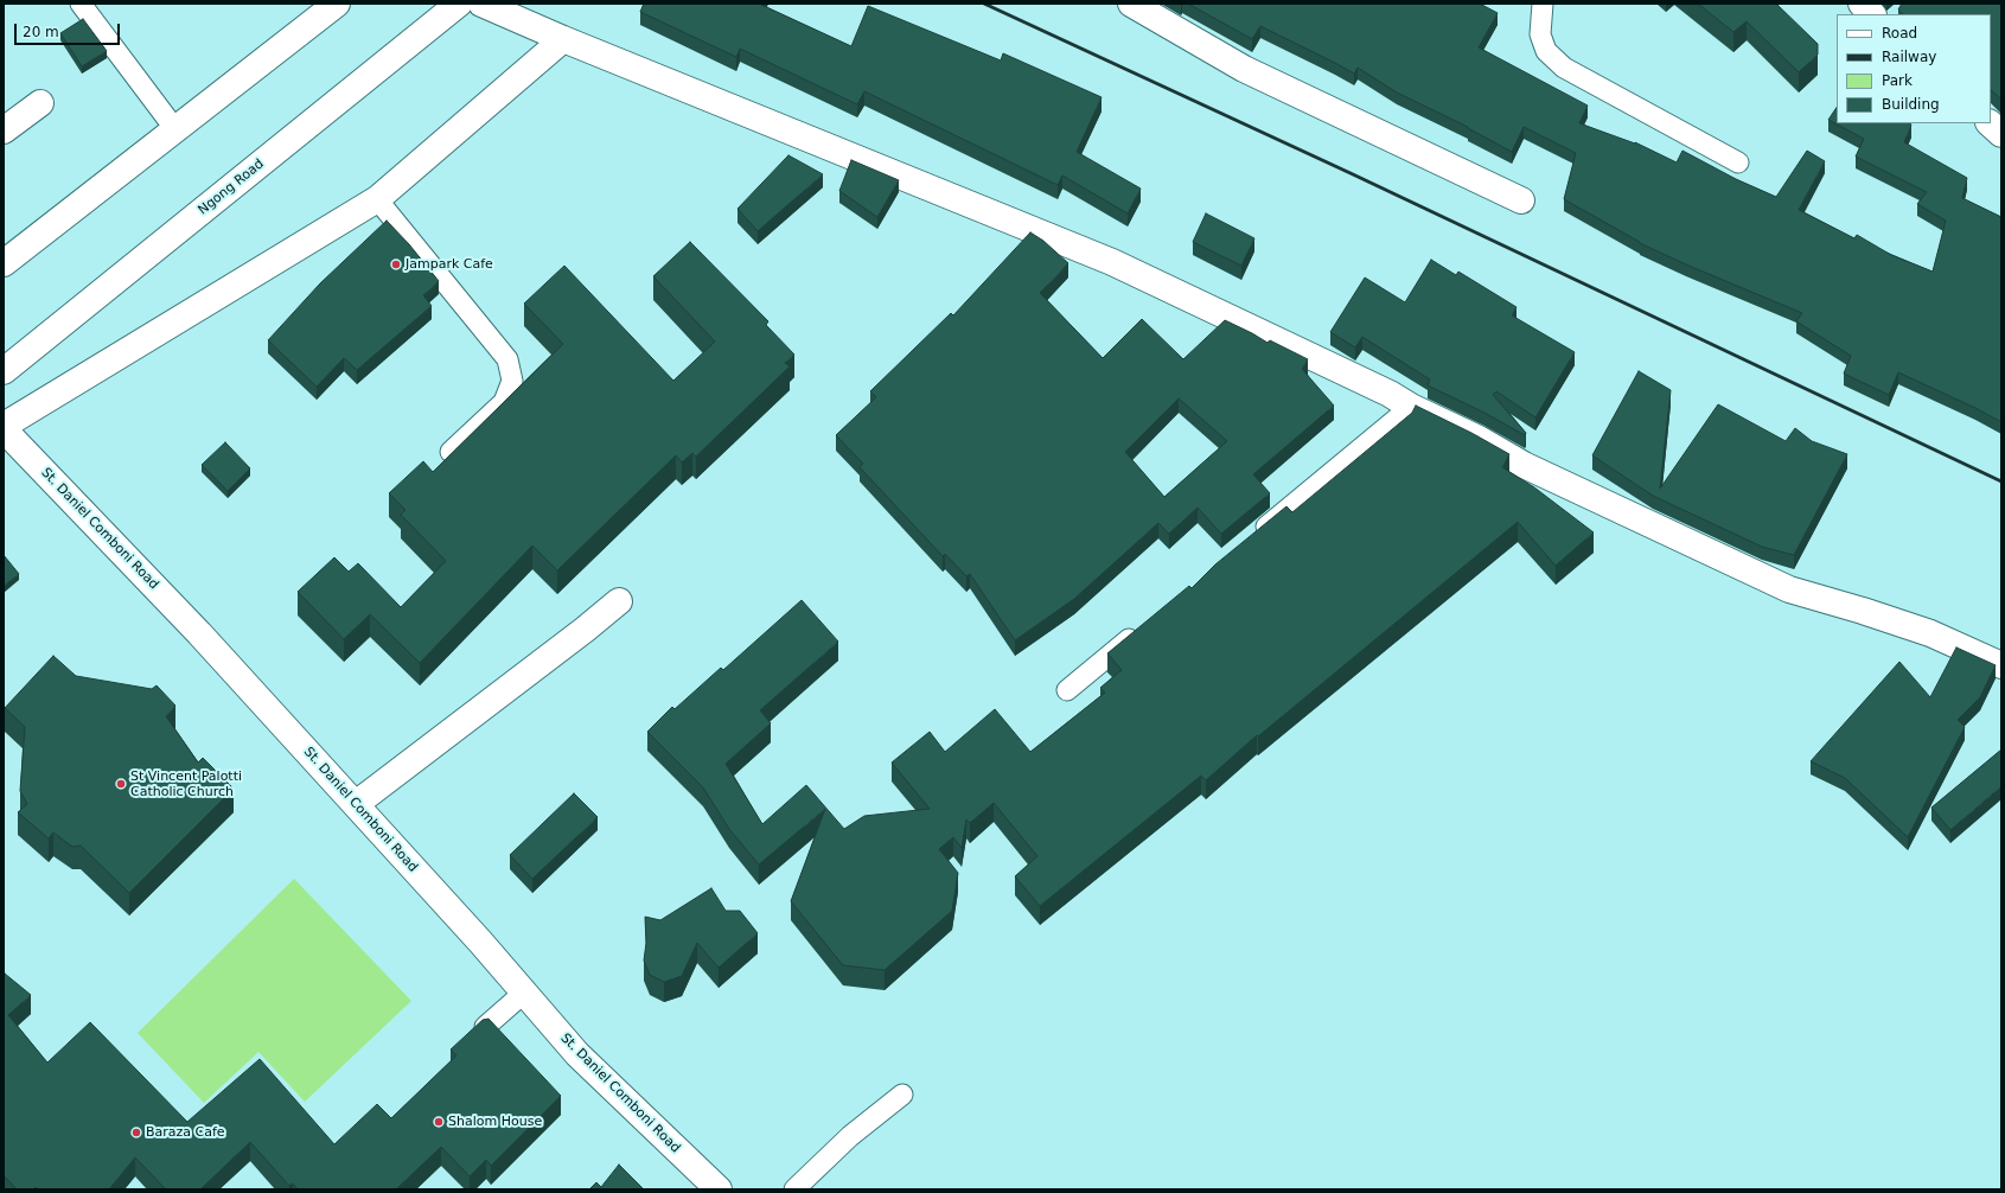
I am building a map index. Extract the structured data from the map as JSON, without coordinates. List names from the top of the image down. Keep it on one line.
{"streets":{"street":["Ngong Road","St. Daniel Comboni Road"]},"places":["Jampark Cafe","St Vincent Palotti Catholic Church","Shalom House","Baraza Cafe"],"legend":["Road","Railway","Park","Building"],"scale_bar":"20 m"}
